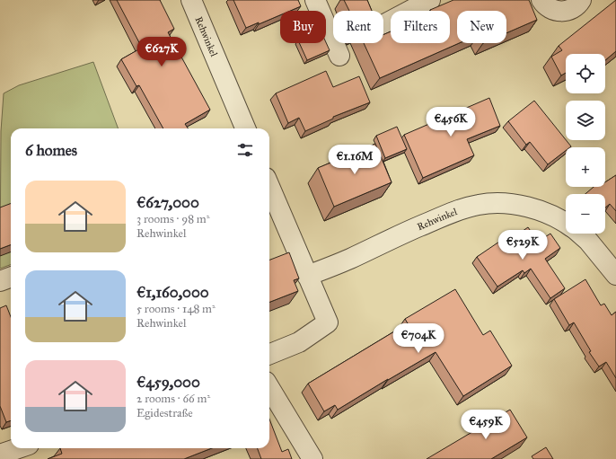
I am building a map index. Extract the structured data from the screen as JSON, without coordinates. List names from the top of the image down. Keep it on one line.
{"streets":{"street":["Rehwinkel"]},"page":{"chip":["Buy","Rent","Filters","New"],"price":["€627K","€456K","€1.16M","€529K","€704K","€459K"],"map_buttons":["+","−"],"heading":"6 homes","list":[{"name":"€627,000","note":"3 rooms · 98 m² · Rehwinkel"},{"name":"€1,160,000","note":"5 rooms · 148 m² · Rehwinkel"},{"name":"€459,000","note":"2 rooms · 66 m² · Egidestraße"}]}}
